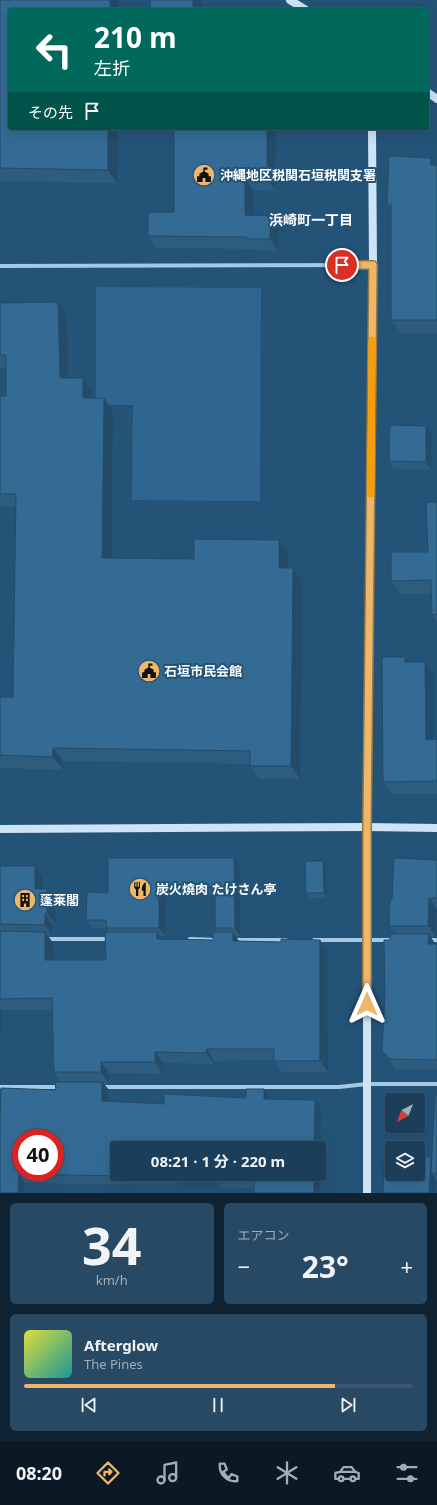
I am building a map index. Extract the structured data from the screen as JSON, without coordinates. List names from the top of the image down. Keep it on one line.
{"districts":["浜崎町一丁目"],"places":{"public building":["沖縄地区税関石垣税関支署","石垣市民会館"],"restaurant":["炭火燒肉 たけさん亭"],"building":["蓬莱閣"]},"north":"bottom left","page":{"turn":["210 m","左折"],"then":"その先","limit":"40","trip":"08:21 · 1 分 · 220 m","tile":[["34","km/h"],"エアコン"],"heat":["−","23°","+"],"song":["Afterglow","The Pines"],"tabs":"08:20"}}
